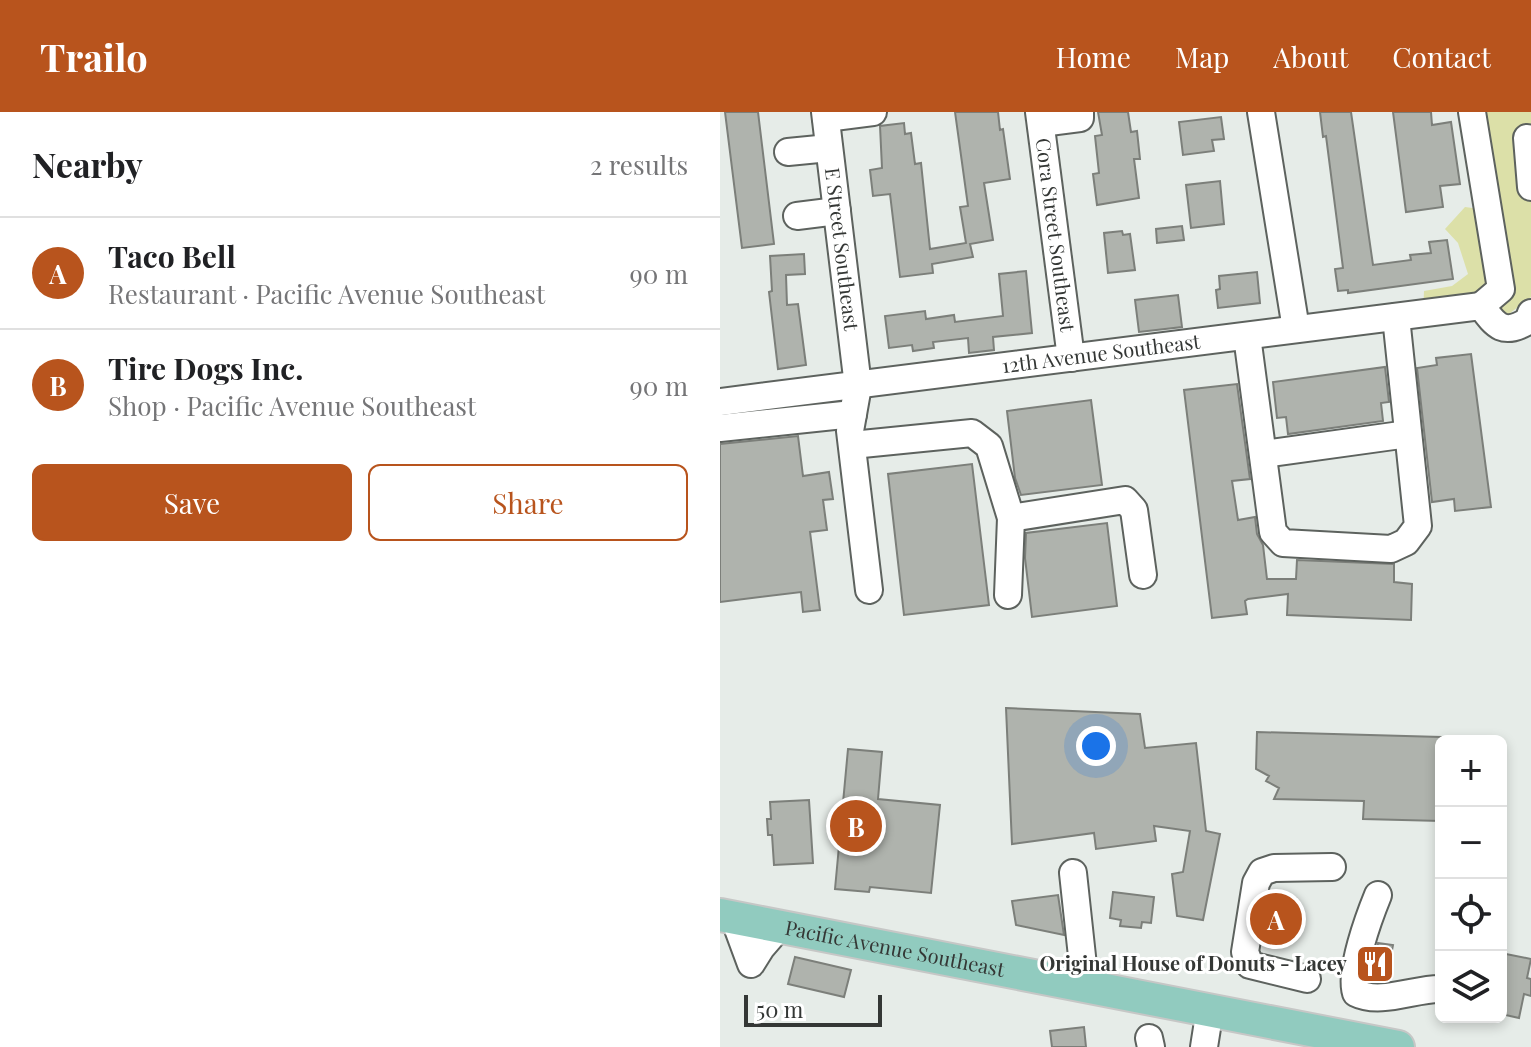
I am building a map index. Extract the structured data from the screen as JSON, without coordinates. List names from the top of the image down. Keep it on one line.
{"streets":{"main road":["Pacific Avenue Southeast"],"street":["Cora Street Southeast","E Street Southeast","12th Avenue Southeast"]},"crossings":[["Cora Street Southeast","12th Avenue Southeast"],["E Street Southeast","12th Avenue Southeast"]],"places":{"restaurant":["Original House of Donuts - Lacey"]},"scale_bar":"50 m","page":{"header":"Trailo","nav":["Home","Map","About","Contact"],"heading":["Nearby","2 results"],"list":[{"mark":"A","name":"Taco Bell","note":"Restaurant · Pacific Avenue Southeast","value":"90 m"},{"mark":"B","name":"Tire Dogs Inc.","note":"Shop · Pacific Avenue Southeast","value":"90 m"}],"buttons":["Save","Share"],"map_buttons":["+","−"],"pins":["B","A"],"scale":"50 m"}}
